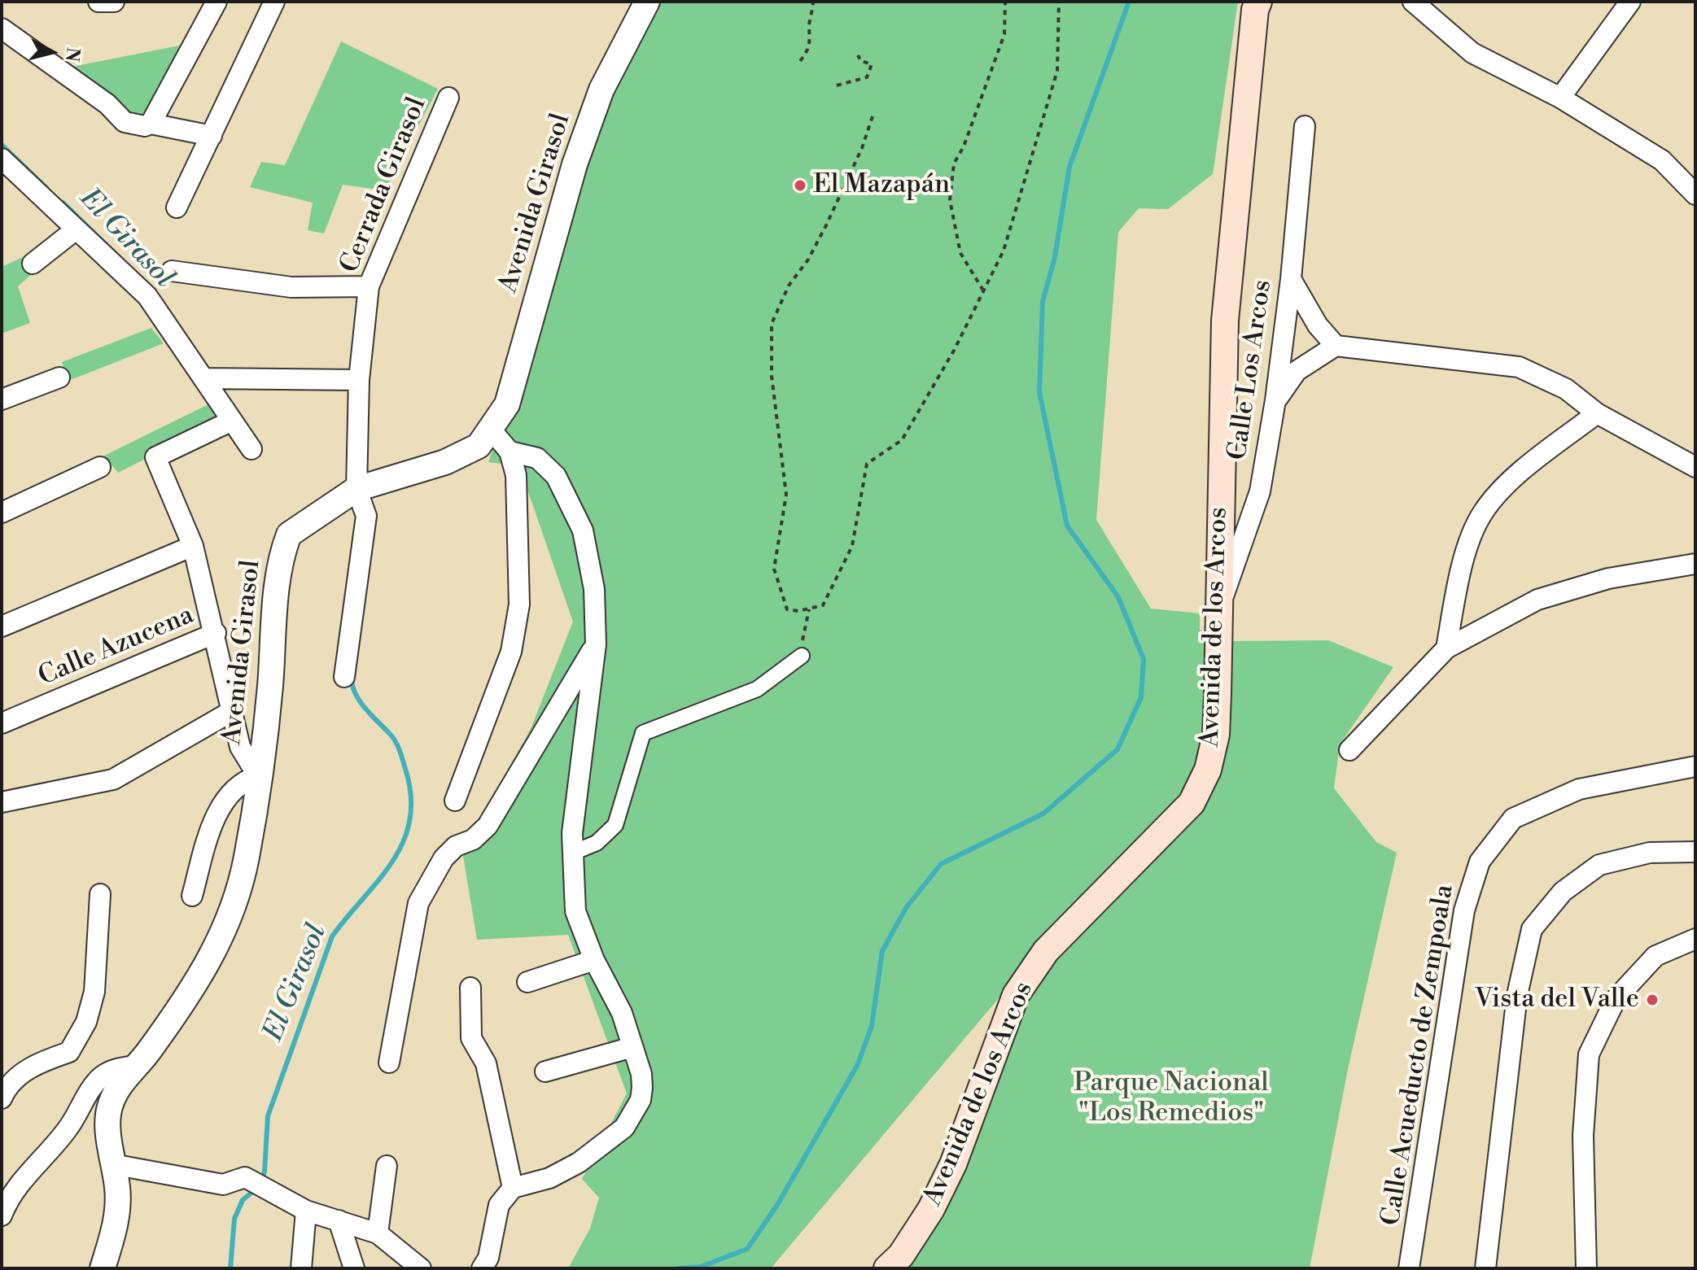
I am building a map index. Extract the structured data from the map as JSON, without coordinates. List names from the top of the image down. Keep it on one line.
{"streets":{"main road":["Avenida de los Arcos"],"street":["Cerrada Girasol","Avenida Girasol","Calle Los Arcos","Calle Azucena","Calle Acueducto de Zempoala"]},"crossings":[["Cerrada Girasol","Avenida Girasol"],["Calle Los Arcos","Avenida de los Arcos"]],"water":["El Girasol"],"parks":["Parque Nacional \"Los Remedios\""],"places":["El Mazapán","Vista del Valle"],"north":"right"}
